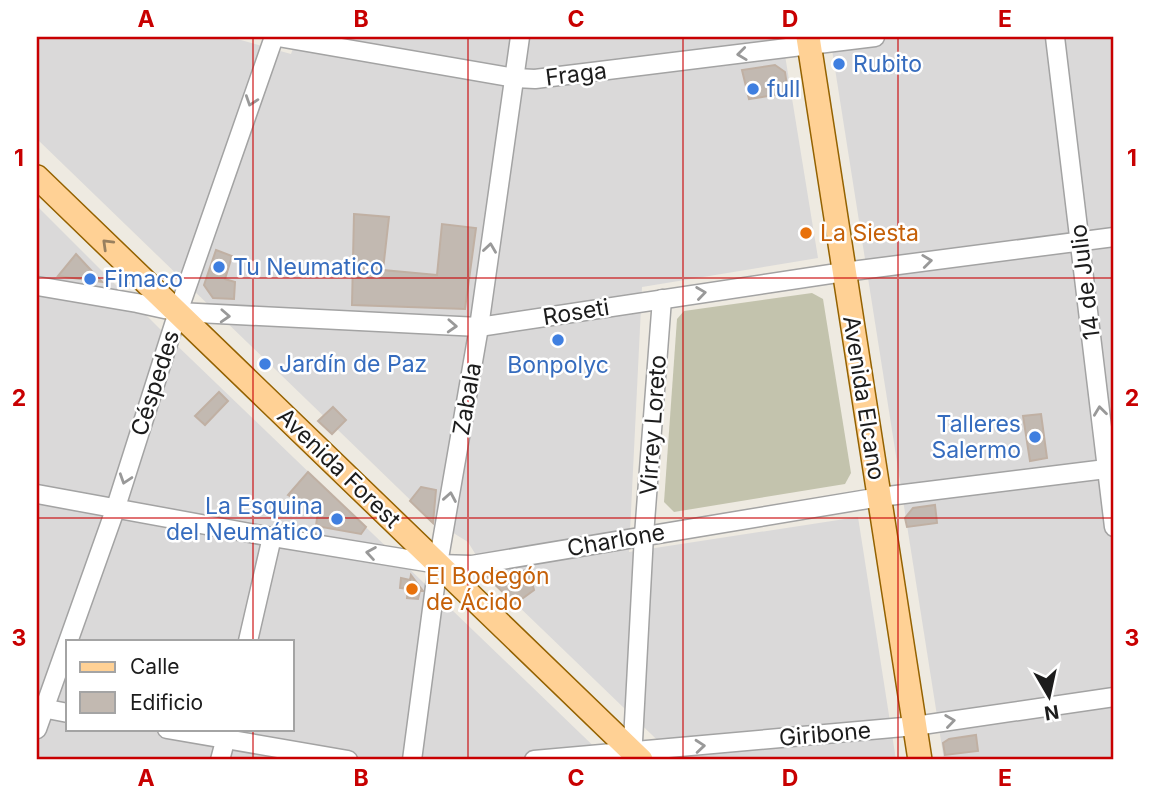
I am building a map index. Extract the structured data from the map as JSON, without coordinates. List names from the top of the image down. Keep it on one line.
{"streets":{"main road":["Avenida Elcano","Avenida Forest"],"street":["Fraga","14 de Julio","Roseti","Céspedes","Zabala","Virrey Loreto","Charlone","Giribone"]},"crossings":[["Fraga","Céspedes"],["Fraga","Avenida Elcano"],["Fraga","Zabala"],["14 de Julio","Roseti"],["14 de Julio","Charlone"],["Roseti","Céspedes"],["Roseti","Avenida Elcano"],["Roseti","Zabala"],["Roseti","Virrey Loreto"],["Roseti","Avenida Forest"],["Céspedes","Avenida Forest"],["Céspedes","Charlone"],["Avenida Elcano","Charlone"],["Avenida Elcano","Giribone"],["Zabala","Avenida Forest"],["Zabala","Charlone"],["Virrey Loreto","Avenida Forest"],["Virrey Loreto","Charlone"],["Virrey Loreto","Giribone"],["Avenida Forest","Charlone"],["Avenida Forest","Giribone"]],"one_way":["Fraga","14 de Julio","Roseti","Céspedes","Zabala","Giribone"],"places":["Rubito","full","La Siesta","Tu Neumatico","Fimaco","Bonpolyc","Jardín de Paz","Talleres Salermo","La Esquina del Neumático","El Bodegón de Ácido"],"legend":["Calle","Edificio"],"north":"bottom","grid":{"columns":["A","B","C","D","E"],"rows":["1","2","3"]}}
